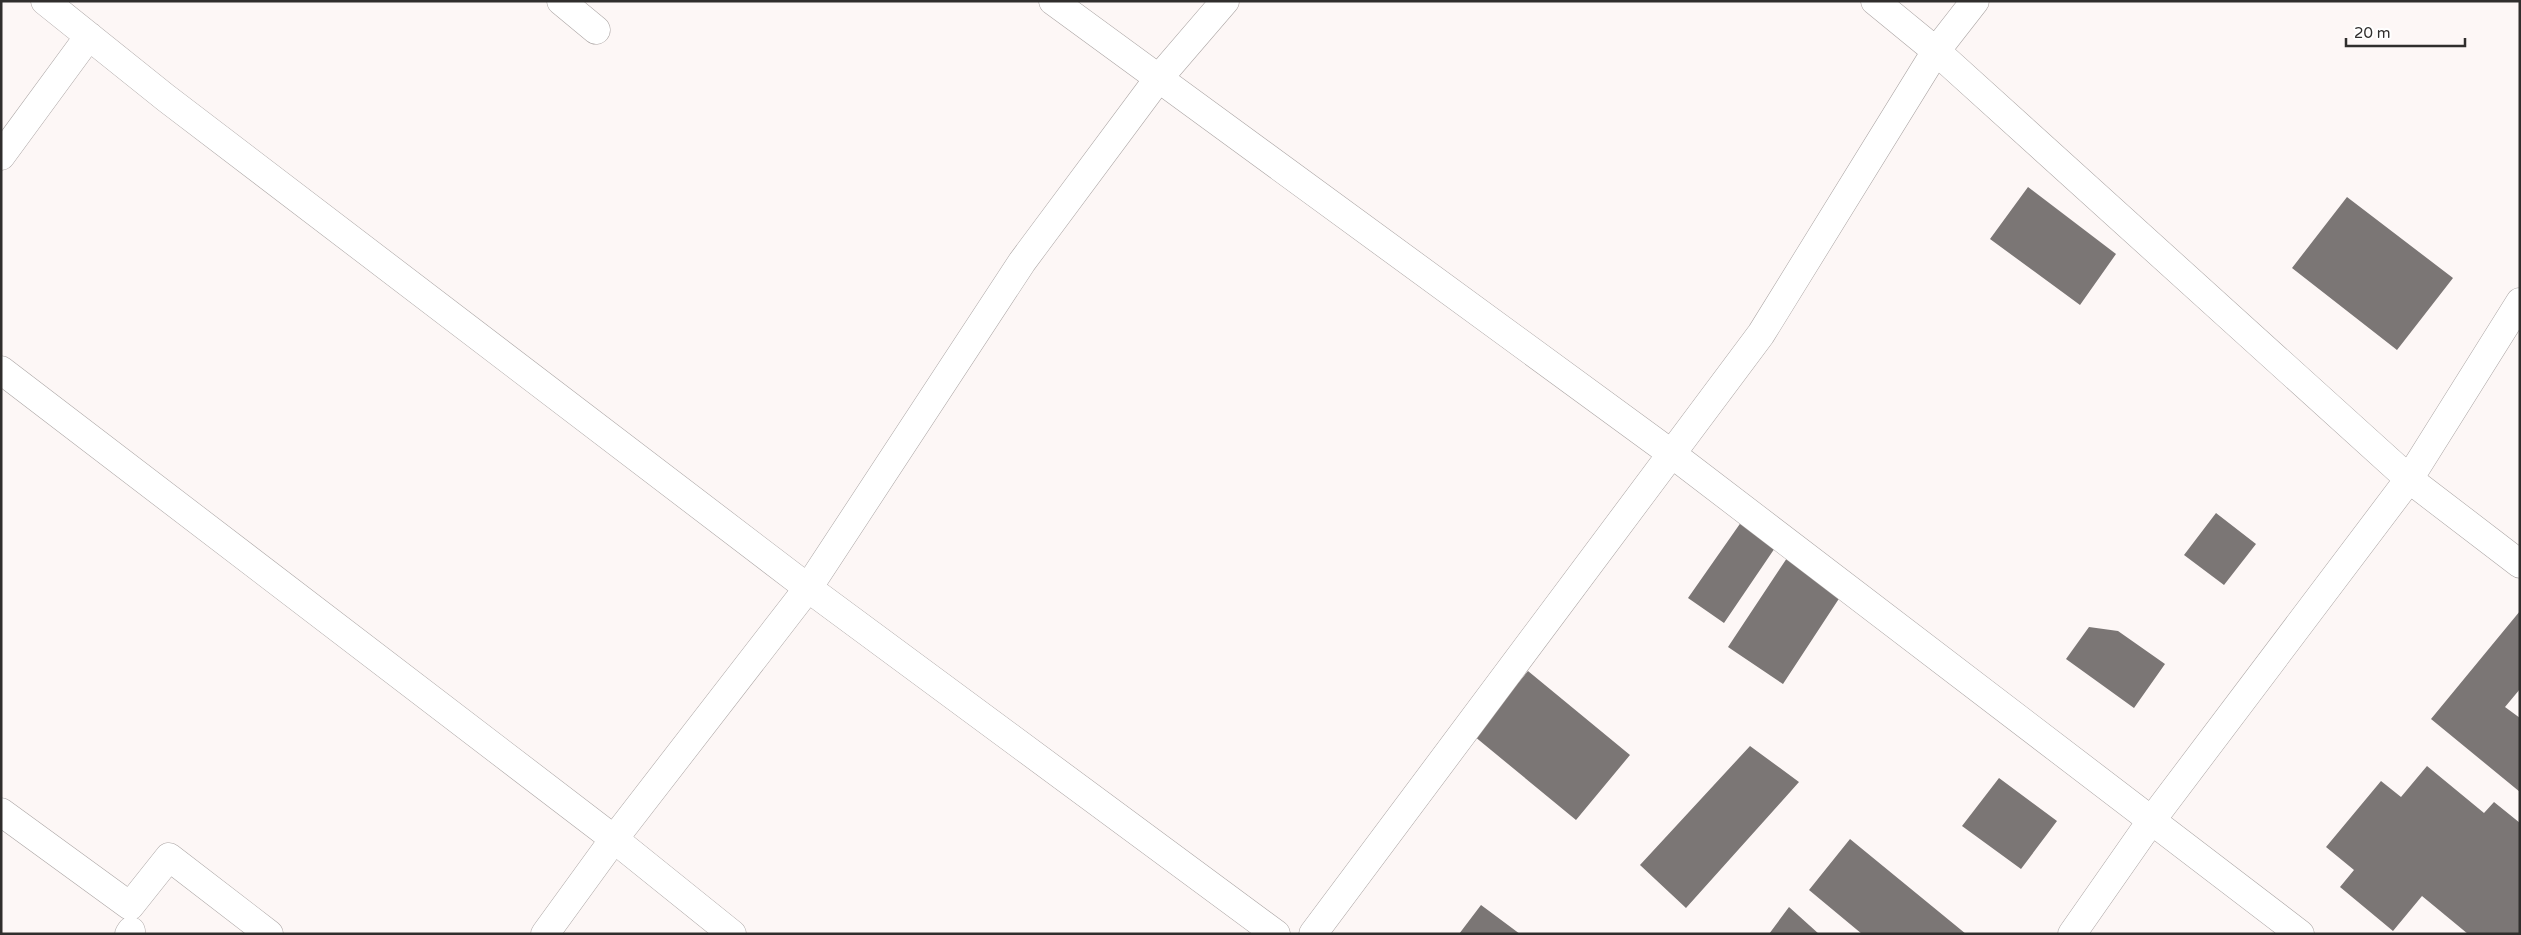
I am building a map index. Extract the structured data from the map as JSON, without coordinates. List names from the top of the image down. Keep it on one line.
{"scale_bar":"20 m"}
